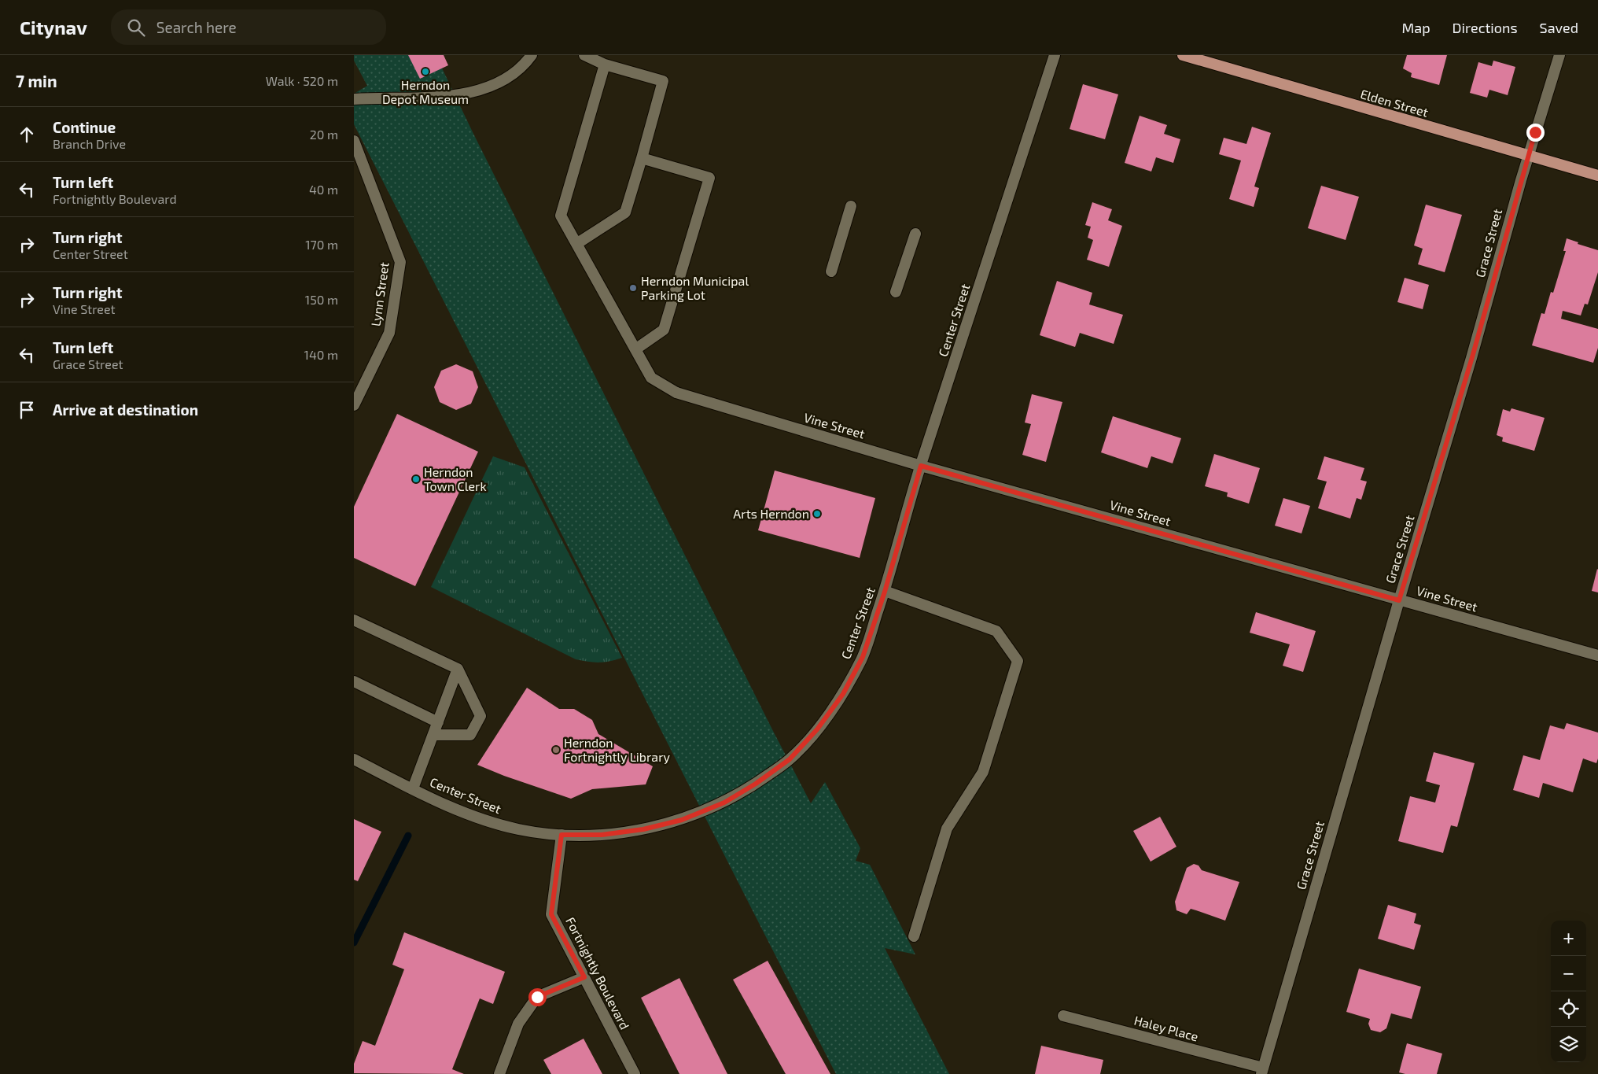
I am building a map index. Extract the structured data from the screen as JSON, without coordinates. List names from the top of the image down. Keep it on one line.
{"streets":{"main road":["Elden Street"],"street":["Grace Street","Lynn Street","Center Street","Vine Street","Fortnightly Boulevard","Haley Place"]},"crossings":[["Elden Street","Grace Street"],["Grace Street","Vine Street"],["Grace Street","Haley Place"],["Center Street","Vine Street"],["Center Street","Fortnightly Boulevard"]],"places":["Herndon Depot Museum","Herndon Municipal Parking Lot","Herndon Town Clerk","Arts Herndon","Herndon Fortnightly Library"],"page":{"header":"Citynav","search":"Search here","nav":["Map","Directions","Saved"],"heading":["7 min","Walk · 520 m"],"list":[["Continue","Branch Drive","20 m"],["Turn left","Fortnightly Boulevard","40 m"],["Turn right","Center Street","170 m"],["Turn right","Vine Street","150 m"],["Turn left","Grace Street","140 m"],"Arrive at destination"],"map_buttons":["+","−"]}}
